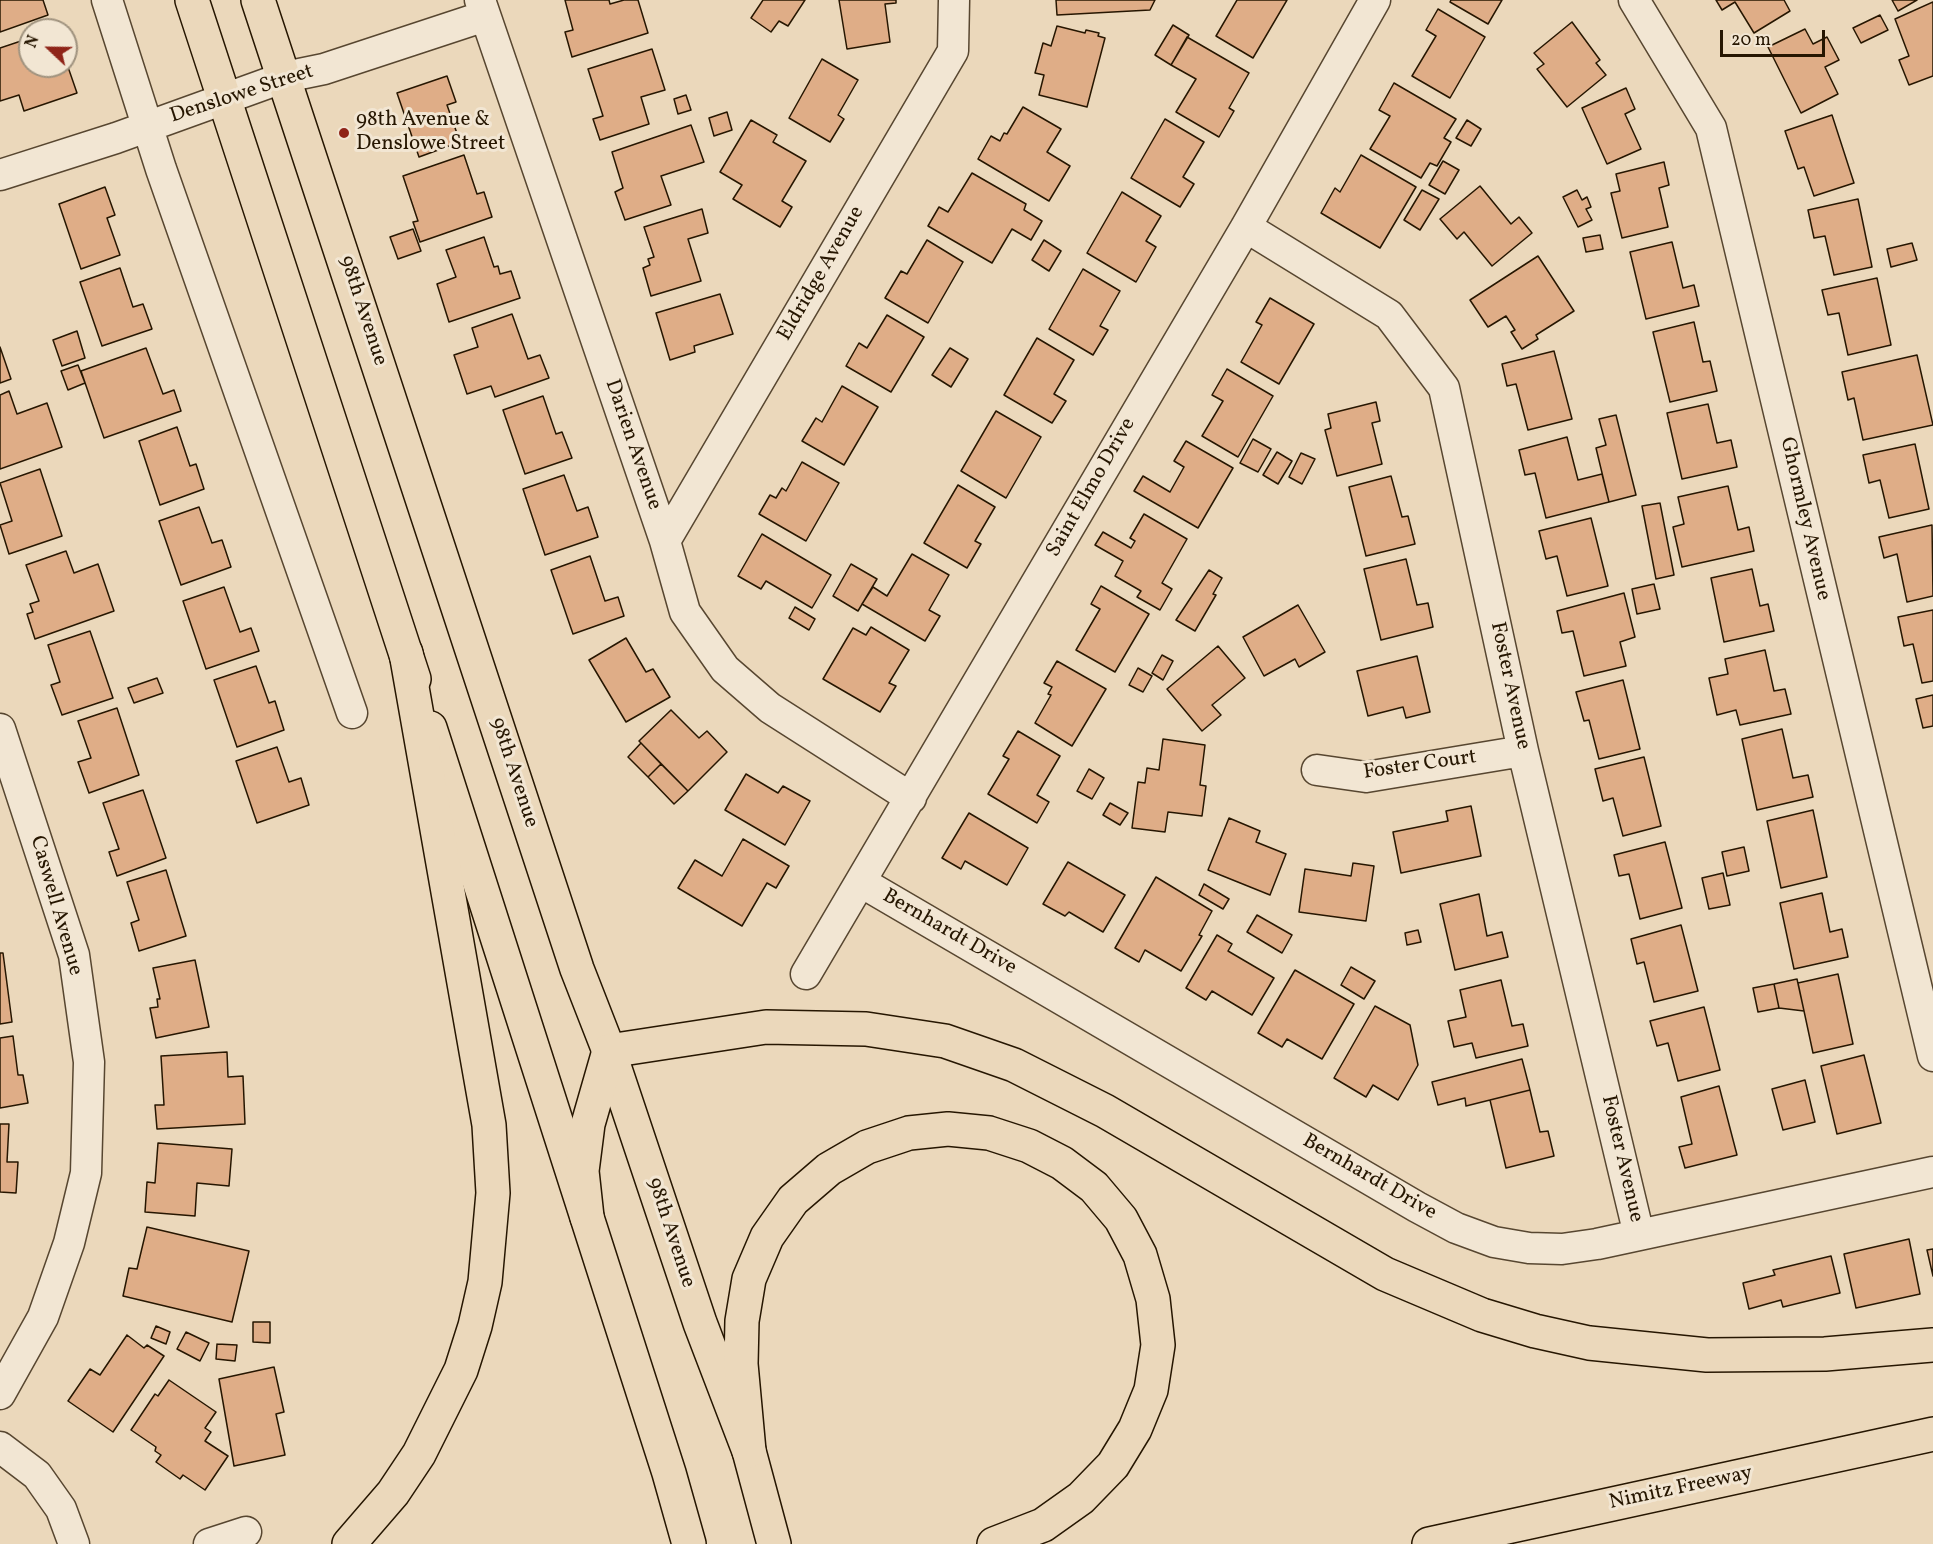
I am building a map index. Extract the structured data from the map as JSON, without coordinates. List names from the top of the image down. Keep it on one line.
{"streets":{"main road":["98th Avenue","Nimitz Freeway"],"street":["Denslowe Street","Eldridge Avenue","Darien Avenue","Saint Elmo Drive","Ghormley Avenue","Foster Avenue","Foster Court","Caswell Avenue","Bernhardt Drive"]},"crossings":[["Denslowe Street","98th Avenue"],["Denslowe Street","Darien Avenue"],["Eldridge Avenue","Darien Avenue"],["Darien Avenue","Saint Elmo Drive"],["Saint Elmo Drive","Foster Avenue"],["Saint Elmo Drive","Bernhardt Drive"],["Foster Avenue","Foster Court"],["Foster Avenue","Bernhardt Drive"]],"places":["98th Avenue & Denslowe Street"],"scale_bar":"20 m","north":"left"}
